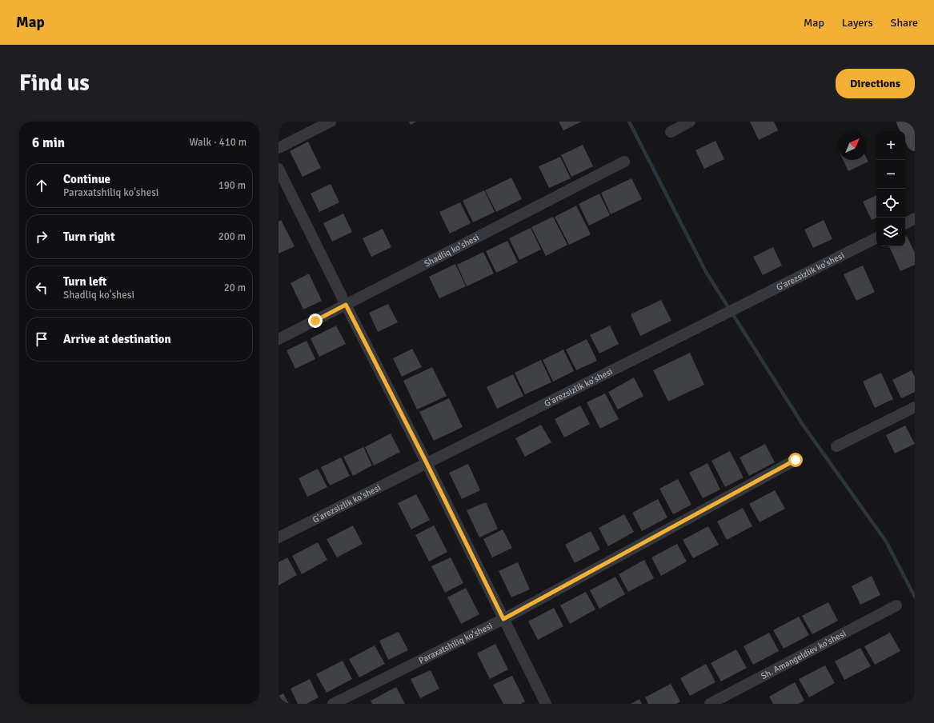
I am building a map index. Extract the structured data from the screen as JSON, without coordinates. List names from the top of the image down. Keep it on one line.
{"streets":{"street":["Shadliq ko'shesi","G'arezsizlik ko'shesi","Paraxatshiliq ko'shesi","Sh. Amangeldiev ko'shesi"]},"north":"top right","page":{"header":"Map","nav":["Map","Layers","Share"],"buttons":"Directions","title":"Find us","heading":["6 min","Walk · 410 m"],"map_buttons":["+","−"],"list":[["Continue","Paraxatshiliq ko'shesi","190 m"],["Turn right","200 m"],["Turn left","Shadliq ko'shesi","20 m"],"Arrive at destination"]}}
